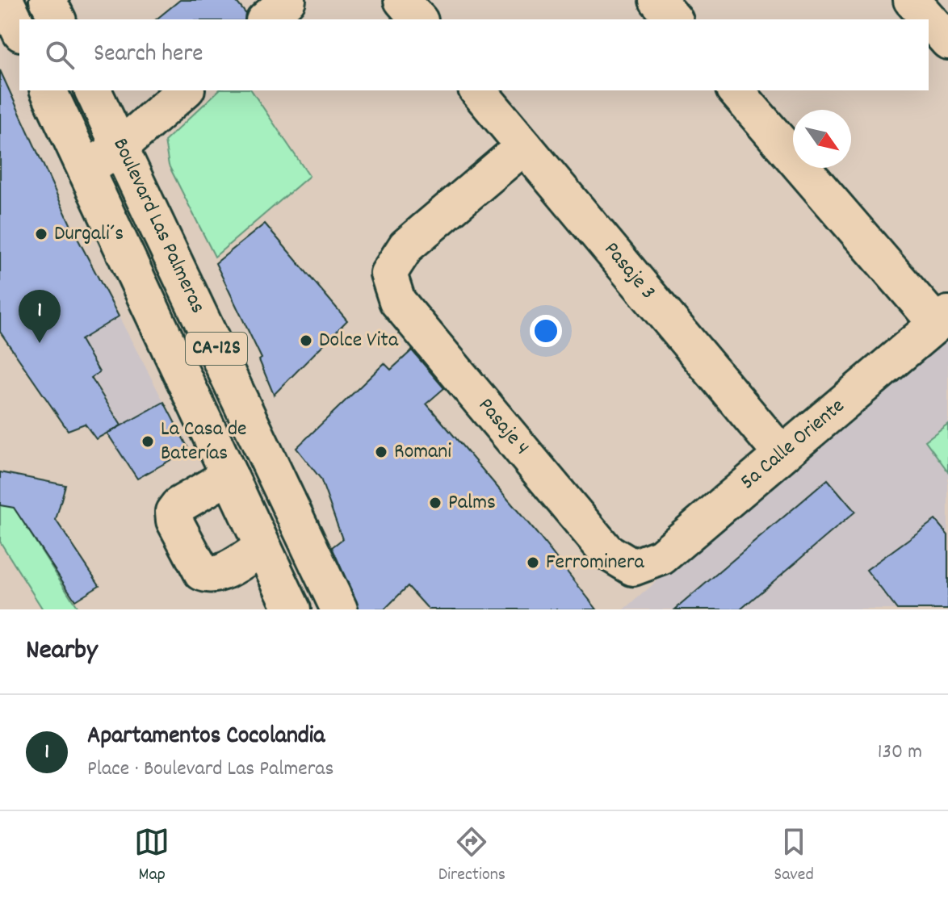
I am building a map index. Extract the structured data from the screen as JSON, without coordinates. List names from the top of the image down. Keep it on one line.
{"streets":{"street":["Boulevard Las Palmeras","Pasaje 3","CA-12S","Pasaje 4","5a Calle Oriente"]},"crossings":[["Pasaje 3","Pasaje 4"],["Pasaje 3","5a Calle Oriente"],["Pasaje 4","5a Calle Oriente"]],"places":["Durgali´s","Dolce Vita","La Casa de Baterías","Romani","Palms","Ferrominera"],"north":"bottom right","page":{"search":"Search here","pins":"1","heading":"Nearby","list":[{"mark":"1","name":"Apartamentos Cocolandia","note":"Place · Boulevard Las Palmeras","value":"130 m"}],"nav":["Map","Directions","Saved"]}}
